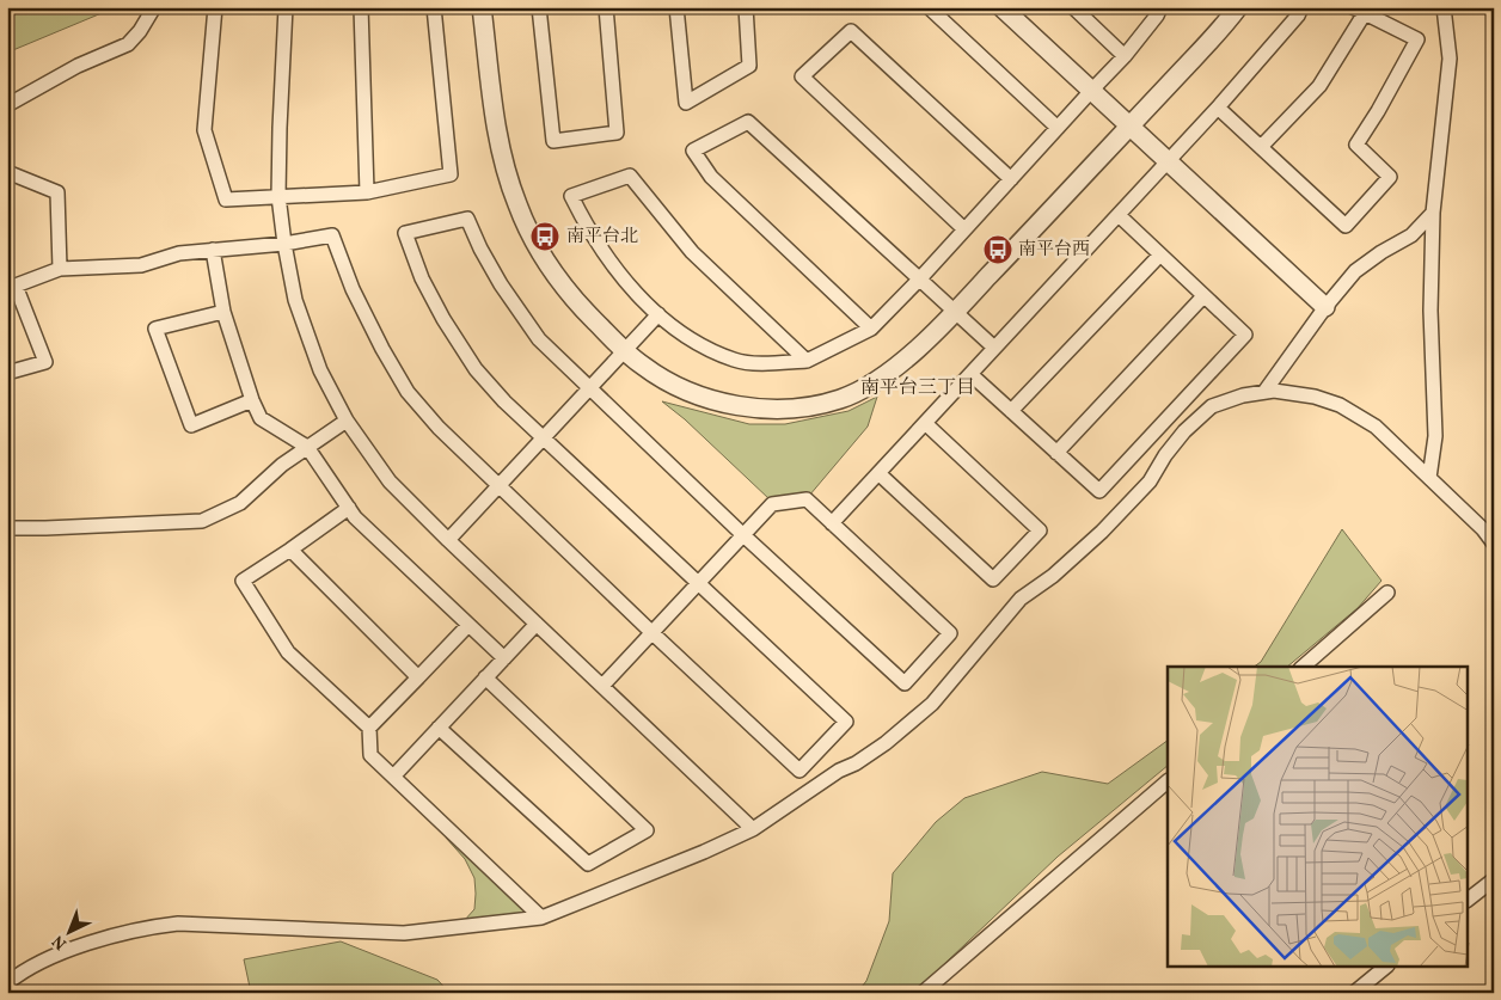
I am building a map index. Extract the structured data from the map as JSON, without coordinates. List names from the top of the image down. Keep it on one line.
{"districts":["南平台三丁目"],"places":{"bus stop":["南平台北","南平台西"]},"north":"bottom left"}
